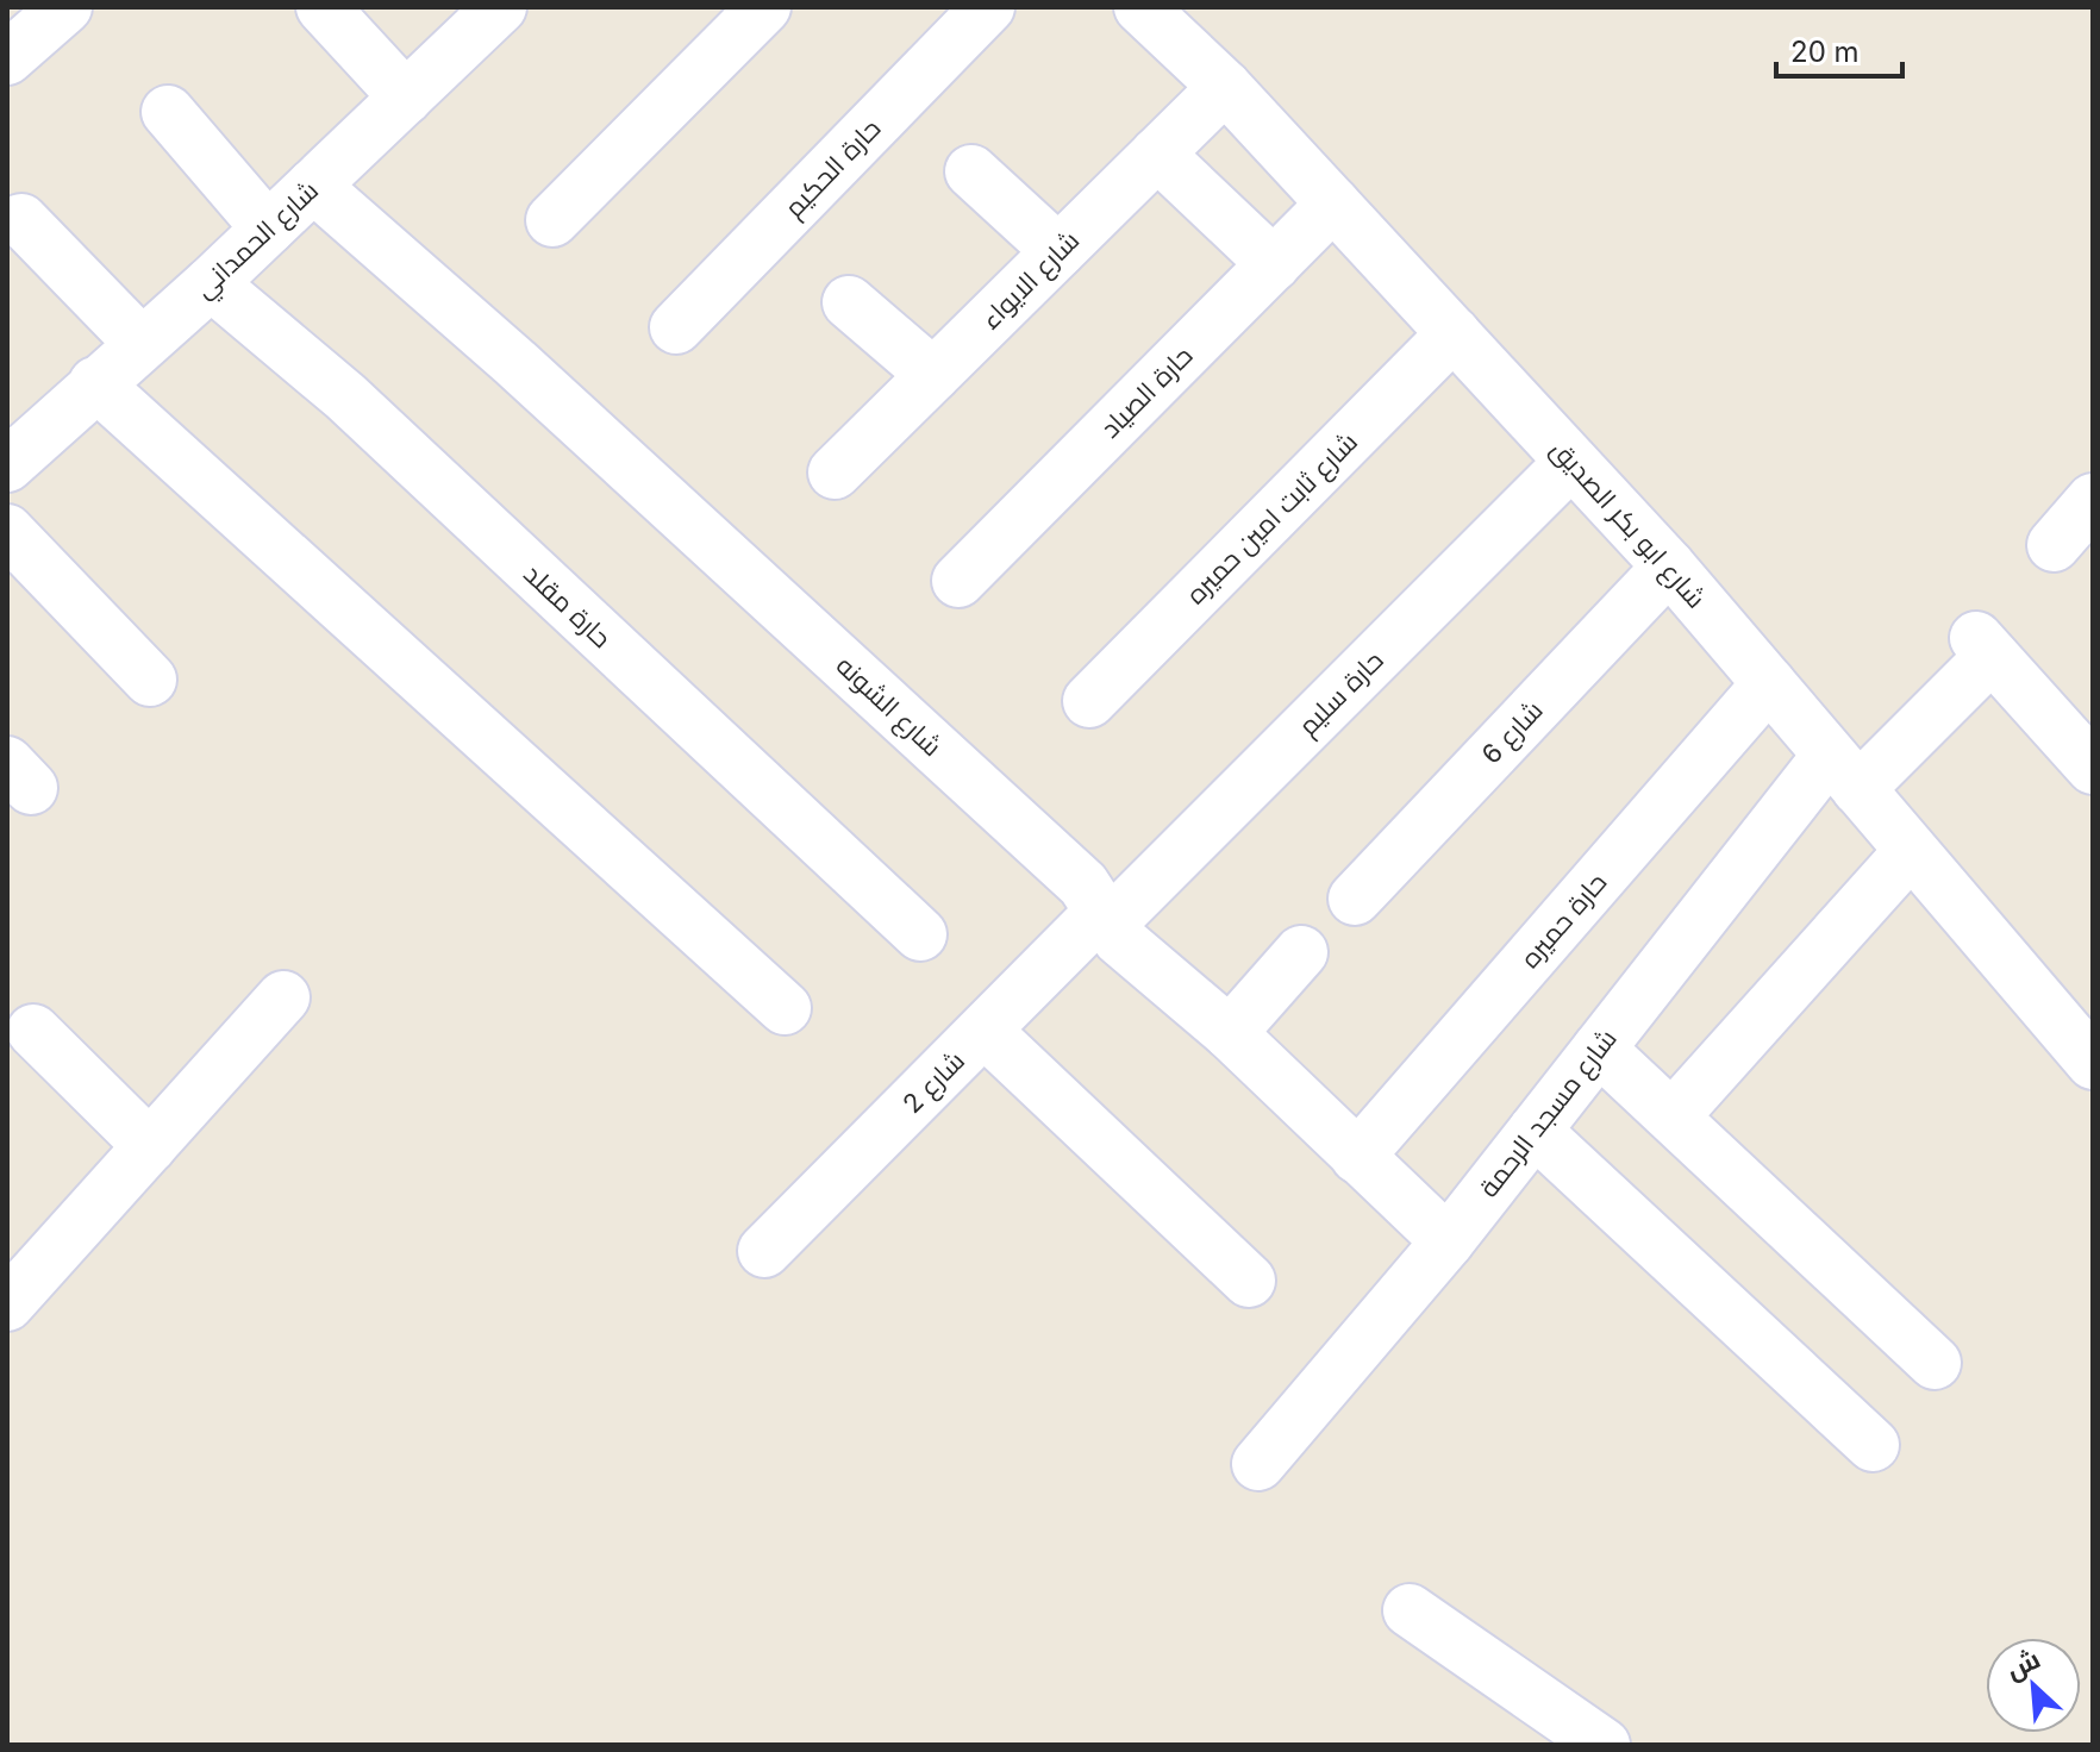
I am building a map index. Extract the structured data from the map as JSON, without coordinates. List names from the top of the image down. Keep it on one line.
{"streets":{"street":["حارة الحكيم","شارع الحمداني","شارع الايواء","حارة الصياد","شارع ثابت امين حميره","شارع ابو بكر الصديق","حارة مقلد","حارة سليم","شارع الشونه","شارع 6","حارة حميره","شارع 2","شارع مسجد الرحمة"]},"crossings":[["شارع الحمداني","حارة مقلد"],["شارع الحمداني","شارع الشونه"],["شارع الايواء","شارع ابو بكر الصديق"],["حارة الصياد","شارع ابو بكر الصديق"],["شارع ثابت امين حميره","شارع ابو بكر الصديق"],["شارع ابو بكر الصديق","حارة سليم"],["شارع ابو بكر الصديق","شارع 6"],["شارع ابو بكر الصديق","حارة حميره"],["شارع ابو بكر الصديق","شارع مسجد الرحمة"],["حارة سليم","شارع الشونه"],["حارة سليم","شارع 2"],["شارع الشونه","حارة حميره"],["شارع الشونه","شارع 2"],["شارع الشونه","شارع مسجد الرحمة"]],"scale_bar":"20 m","north":"top left"}
